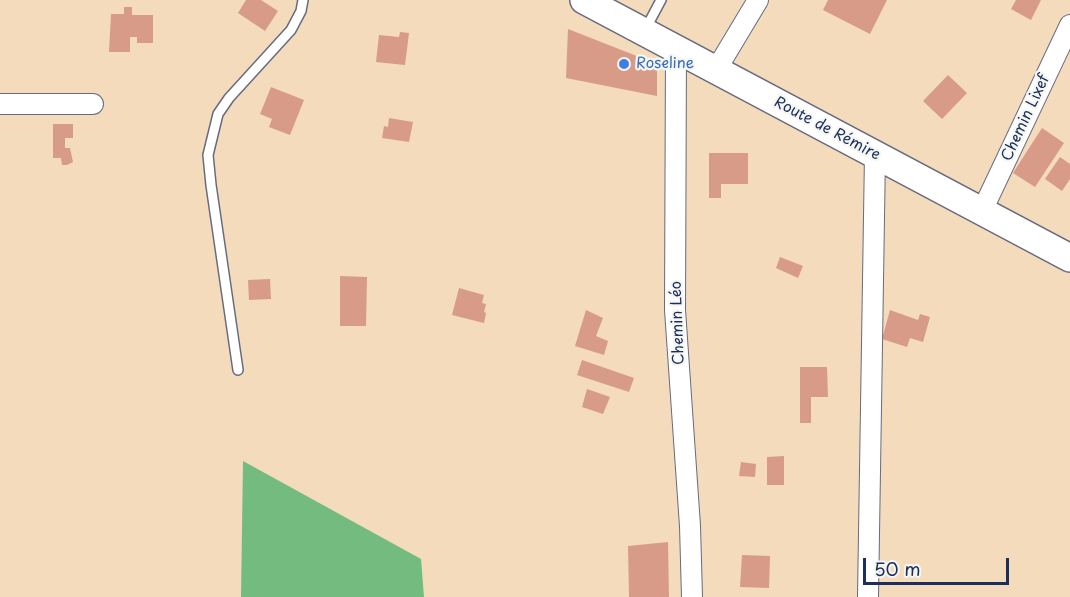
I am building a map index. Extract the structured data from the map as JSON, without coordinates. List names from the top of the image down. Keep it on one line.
{"streets":{"main road":["Route de Rémire"],"street":["Chemin Lixef","Chemin Léo"]},"crossings":[["Chemin Lixef","Route de Rémire"],["Route de Rémire","Chemin Léo"]],"places":["Roseline"],"scale_bar":"50 m"}
